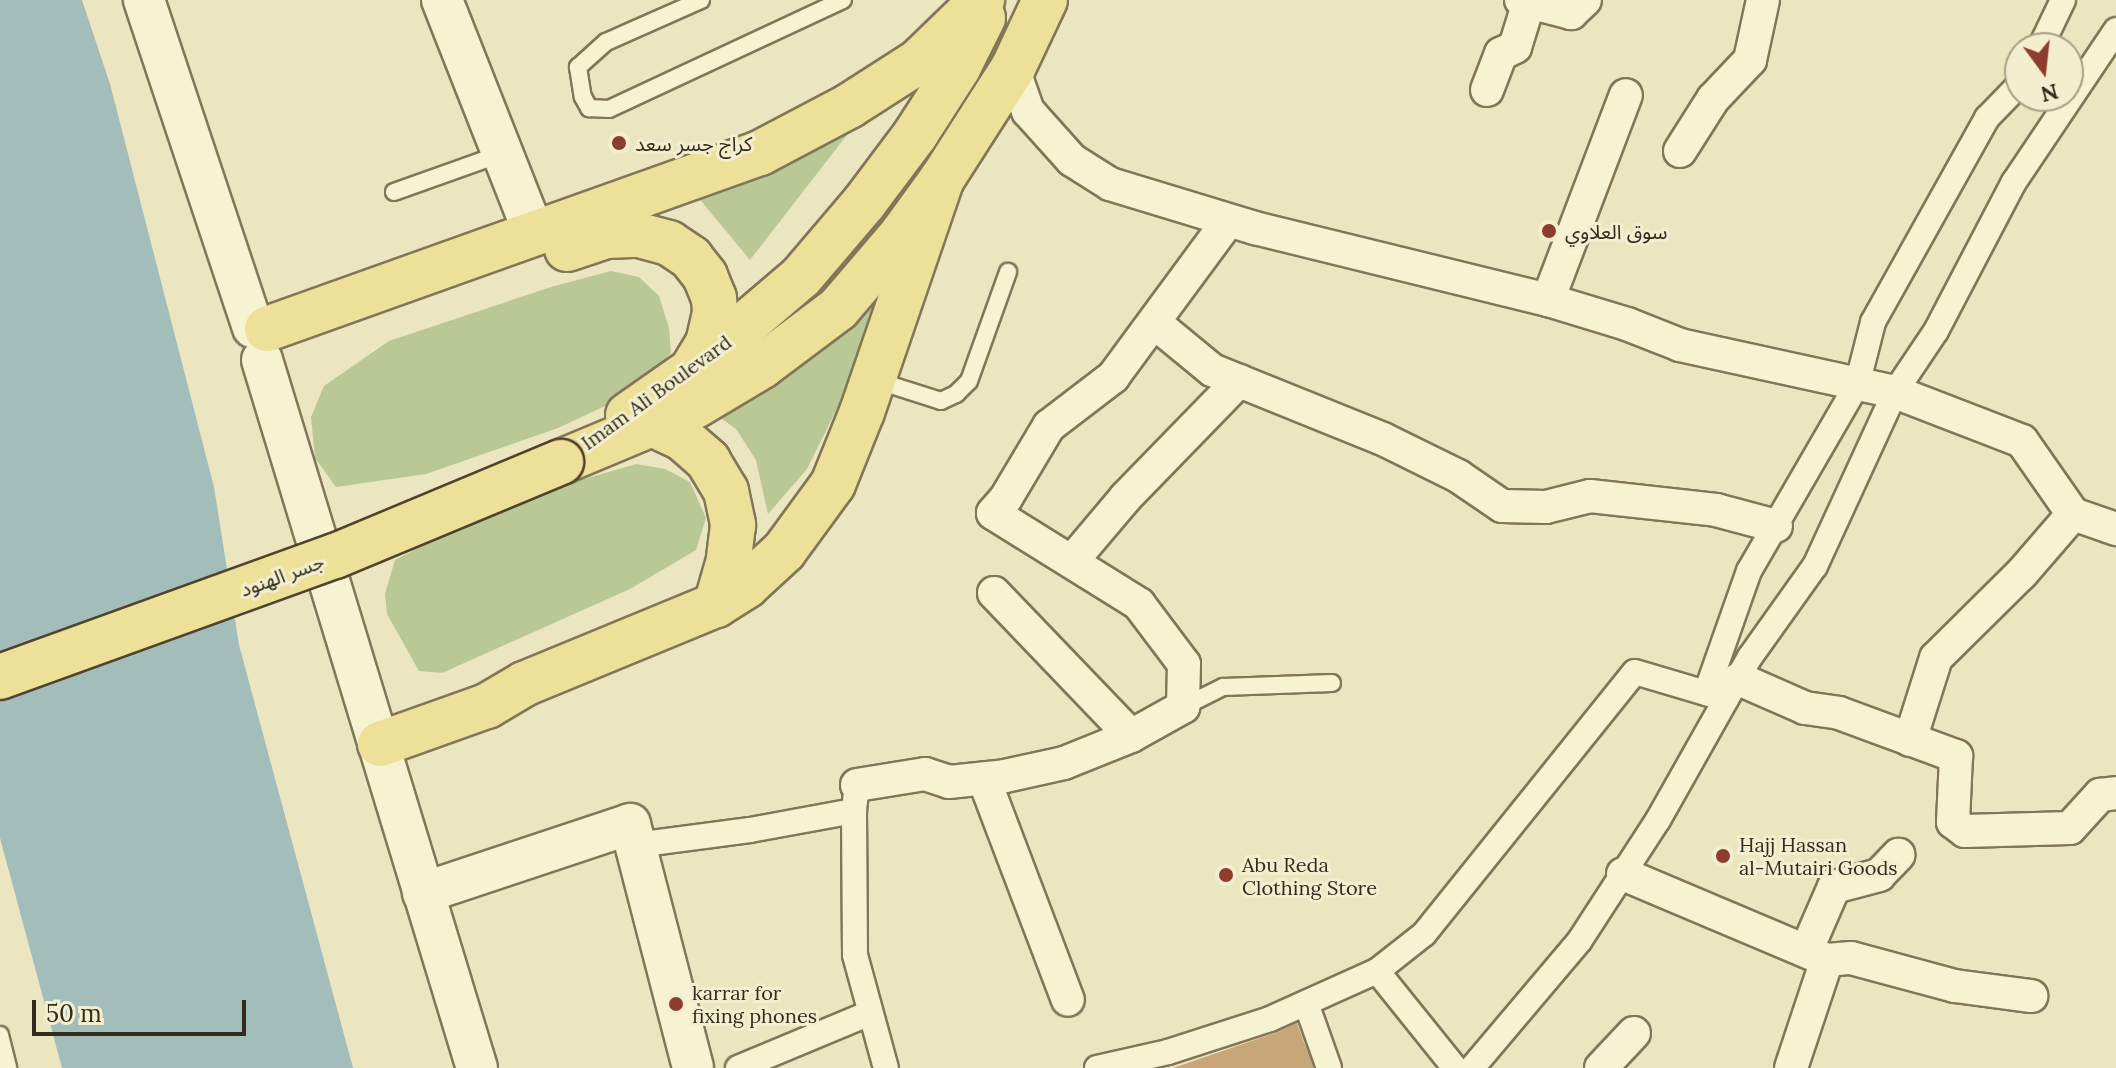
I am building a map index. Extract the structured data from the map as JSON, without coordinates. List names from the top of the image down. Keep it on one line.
{"streets":{"main road":["Imam Ali Boulevard","جسر الهنود"]},"crossings":[["Imam Ali Boulevard","جسر الهنود"]],"places":["كراج جسر سعد","سوق العلاوي","Hajj Hassan al-Mutairi Goods","Abu Reda Clothing Store","karrar for fixing phones"],"scale_bar":"50 m","north":"bottom"}
